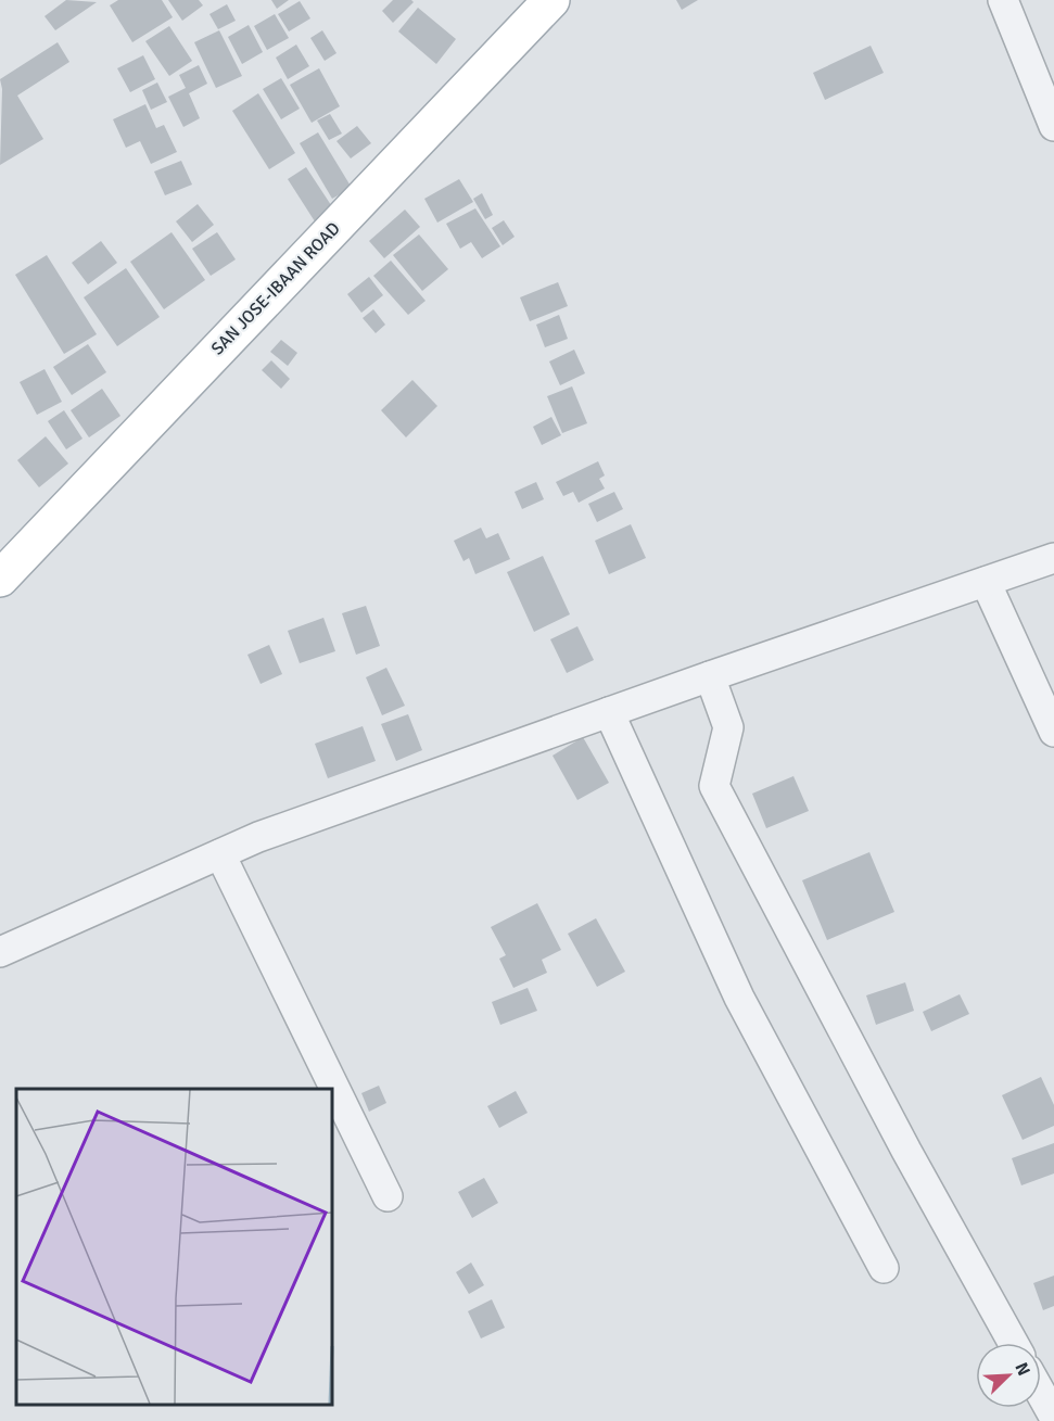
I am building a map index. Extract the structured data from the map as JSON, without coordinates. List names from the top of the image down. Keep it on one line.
{"streets":{"main road":["SAN JOSE-IBAAN ROAD"]},"north":"top right"}
